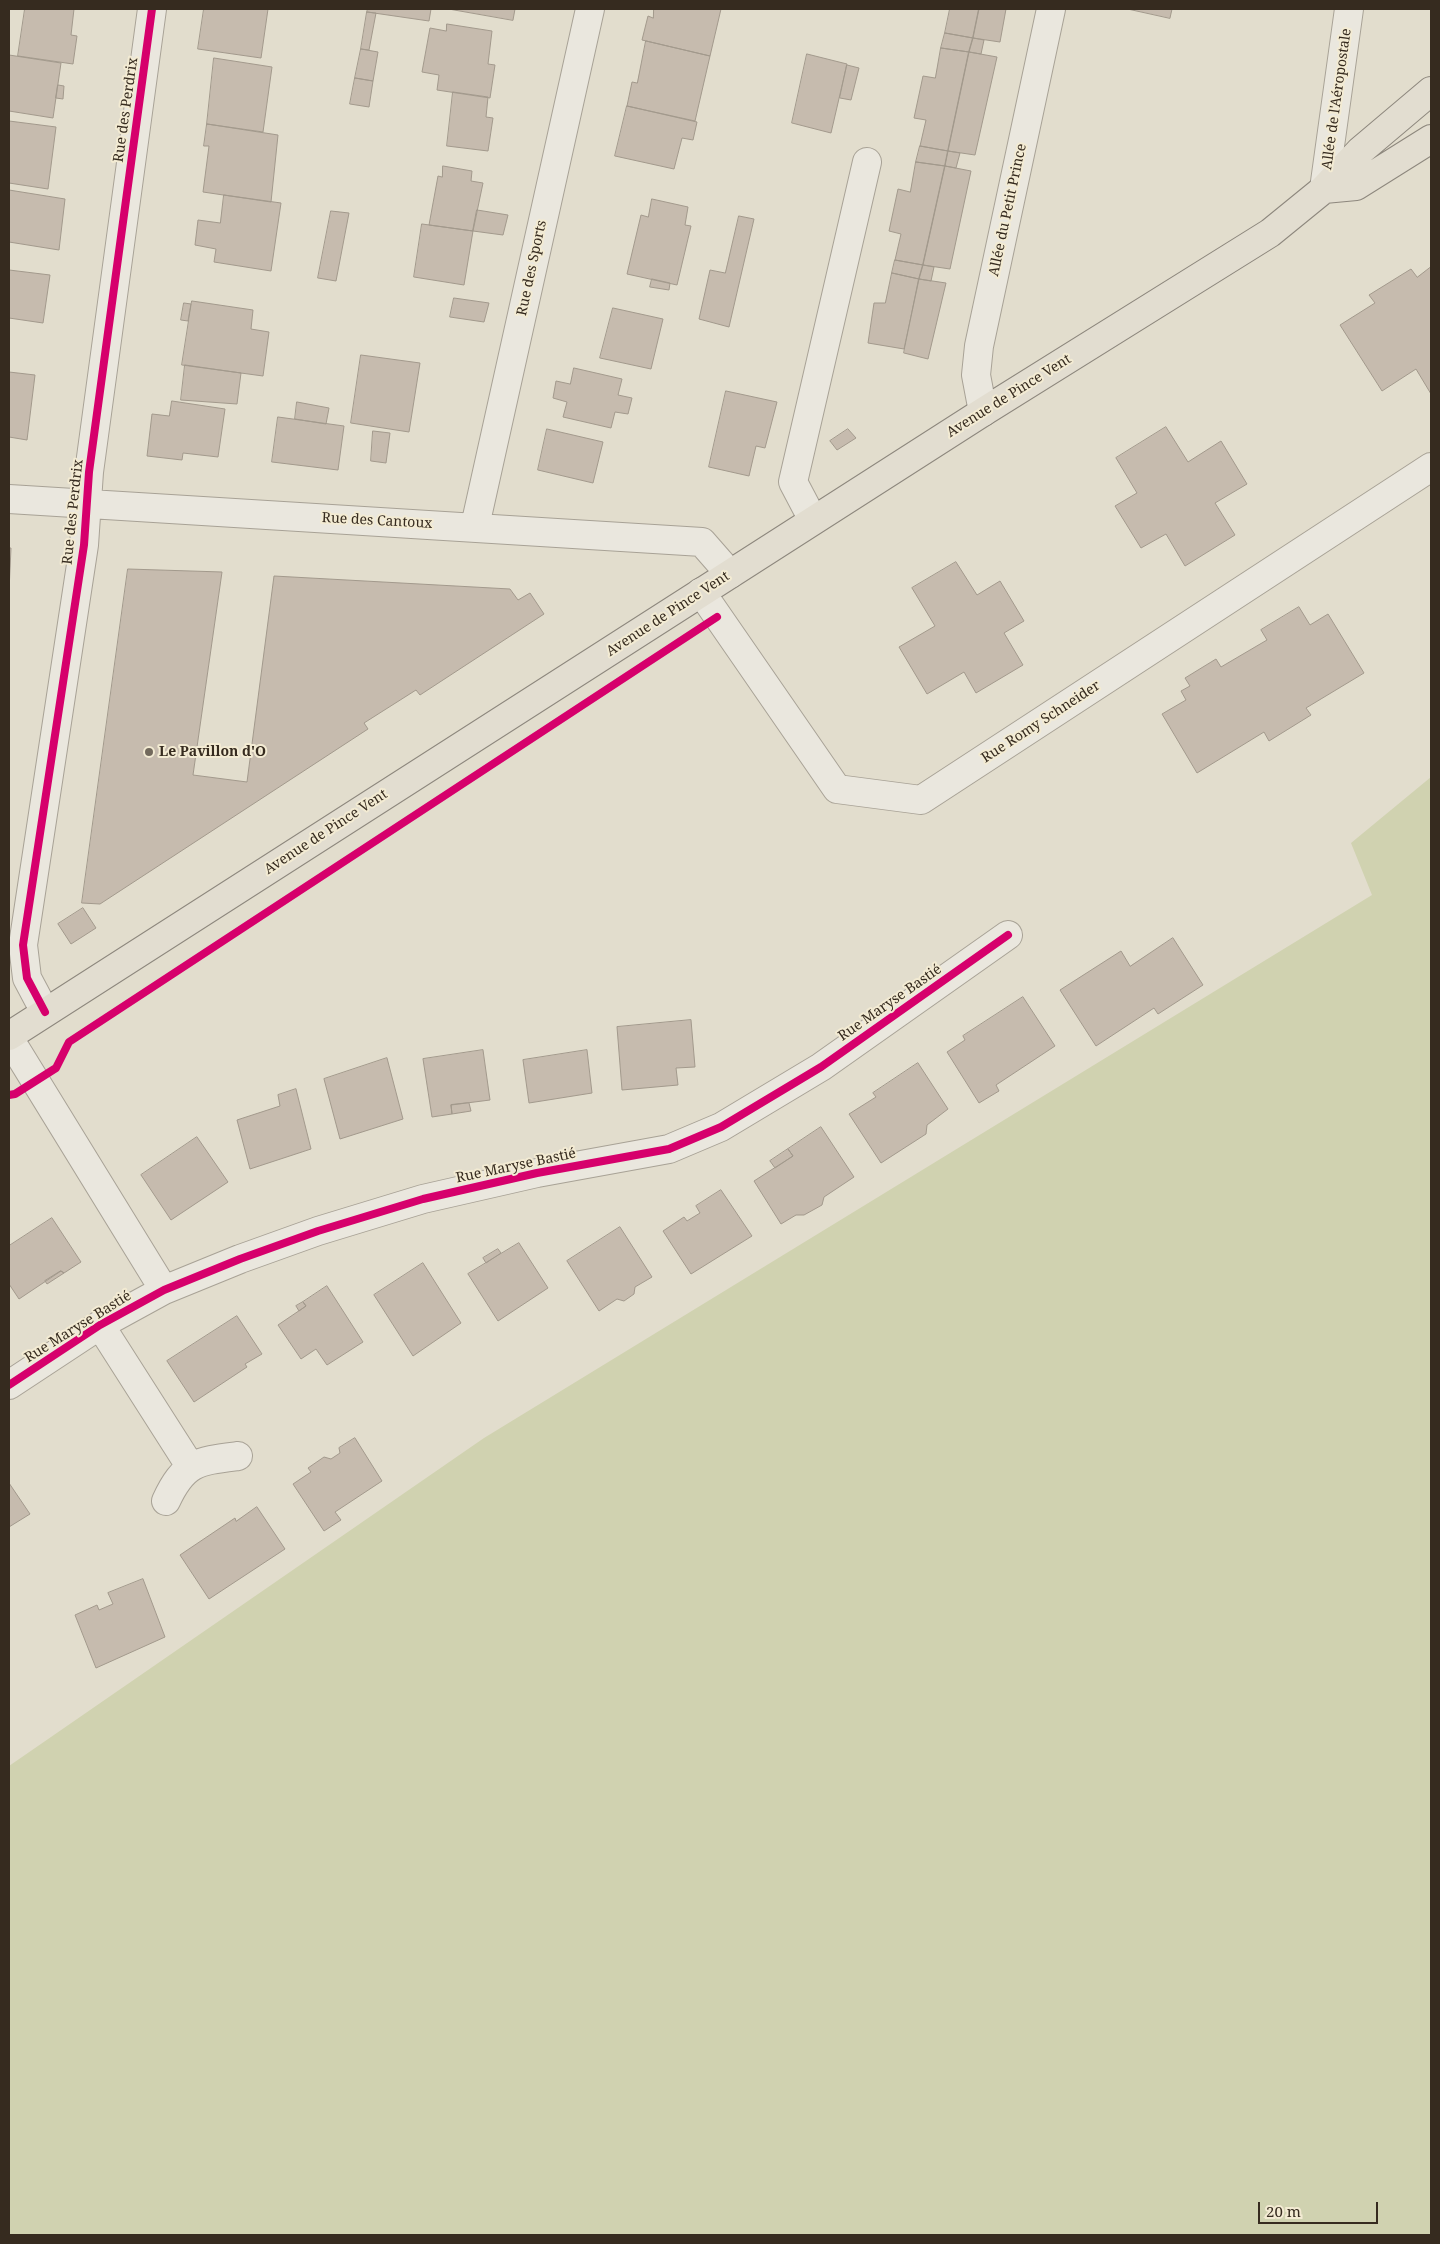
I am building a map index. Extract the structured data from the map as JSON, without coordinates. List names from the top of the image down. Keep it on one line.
{"streets":{"main road":["Avenue de Pince Vent"],"street":["Allée de l'Aéropostale","Rue des Perdrix","Allée du Petit Prince","Rue des Sports","Rue des Cantoux","Rue Romy Schneider","Rue Maryse Bastié"]},"crossings":[["Allée de l'Aéropostale","Avenue de Pince Vent"],["Rue des Perdrix","Avenue de Pince Vent"],["Rue des Perdrix","Rue des Cantoux"],["Allée du Petit Prince","Avenue de Pince Vent"],["Rue des Sports","Rue des Cantoux"],["Avenue de Pince Vent","Rue des Cantoux"],["Avenue de Pince Vent","Rue Romy Schneider"]],"places":["Le Pavillon d'O"],"scale_bar":"20 m"}
